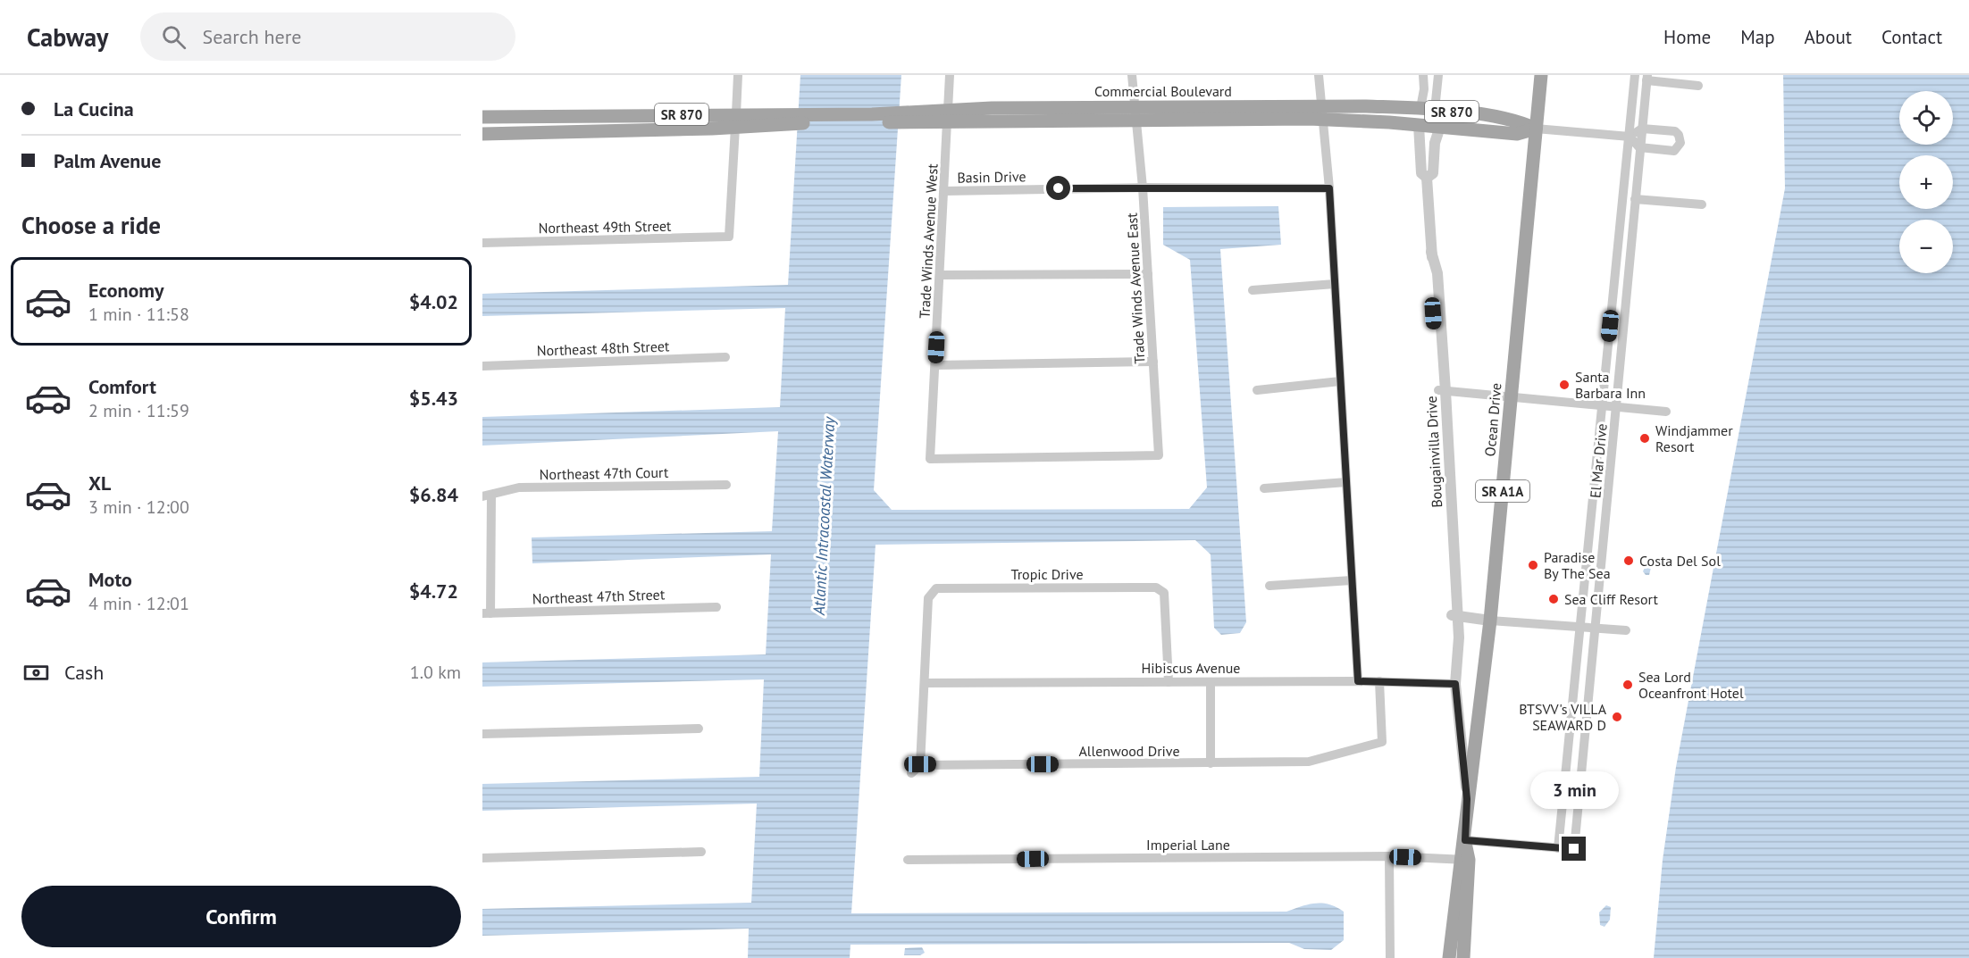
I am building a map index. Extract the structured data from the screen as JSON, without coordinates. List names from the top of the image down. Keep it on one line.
{"streets":{"main road":["Commercial Boulevard","SR 870","Ocean Drive","SR A1A"],"street":["Basin Drive","Northeast 49th Street","Trade Winds Avenue West","Trade Winds Avenue East","Northeast 48th Street","Bougainvilla Drive","El Mar Drive","Northeast 47th Court","Tropic Drive","Northeast 47th Street","Hibiscus Avenue","Allenwood Drive","Imperial Lane"]},"crossings":[["Commercial Boulevard","SR 870"],["Commercial Boulevard","Northeast 49th Street"],["Commercial Boulevard","Trade Winds Avenue West"],["Commercial Boulevard","Trade Winds Avenue East"],["Commercial Boulevard","Ocean Drive"],["Commercial Boulevard","Bougainvilla Drive"],["Commercial Boulevard","El Mar Drive"],["SR 870","Northeast 49th Street"],["Basin Drive","Trade Winds Avenue West"],["Basin Drive","Trade Winds Avenue East"],["Trade Winds Avenue West","Trade Winds Avenue East"],["Ocean Drive","Bougainvilla Drive"],["Ocean Drive","SR A1A"],["Bougainvilla Drive","SR A1A"],["Bougainvilla Drive","Hibiscus Avenue"],["SR A1A","Imperial Lane"],["Tropic Drive","Hibiscus Avenue"],["Hibiscus Avenue","Allenwood Drive"]],"water":["Atlantic Intracoastal Waterway"],"places":["Santa Barbara Inn","Windjammer Resort","Costa Del Sol","Paradise By The Sea","Sea Cliff Resort","Sea Lord Oceanfront Hotel","BTSVV's VILLA SEAWARD D"],"page":{"header":"Cabway","search":"Search here","nav":["Home","Map","About","Contact"],"banner":["La Cucina","Palm Avenue"],"map_buttons":["+","−"],"heading":"Choose a ride","list":[{"name":"Economy","note":"1 min · 11:58","value":"$4.02"},{"name":"Comfort","note":"2 min · 11:59","value":"$5.43"},{"name":"XL","note":"3 min · 12:00","value":"$6.84"},{"name":"Moto","note":"4 min · 12:01","value":"$4.72"}],"pay":["Cash","1.0 km"],"bubble":"3 min","buttons":"Confirm"}}
